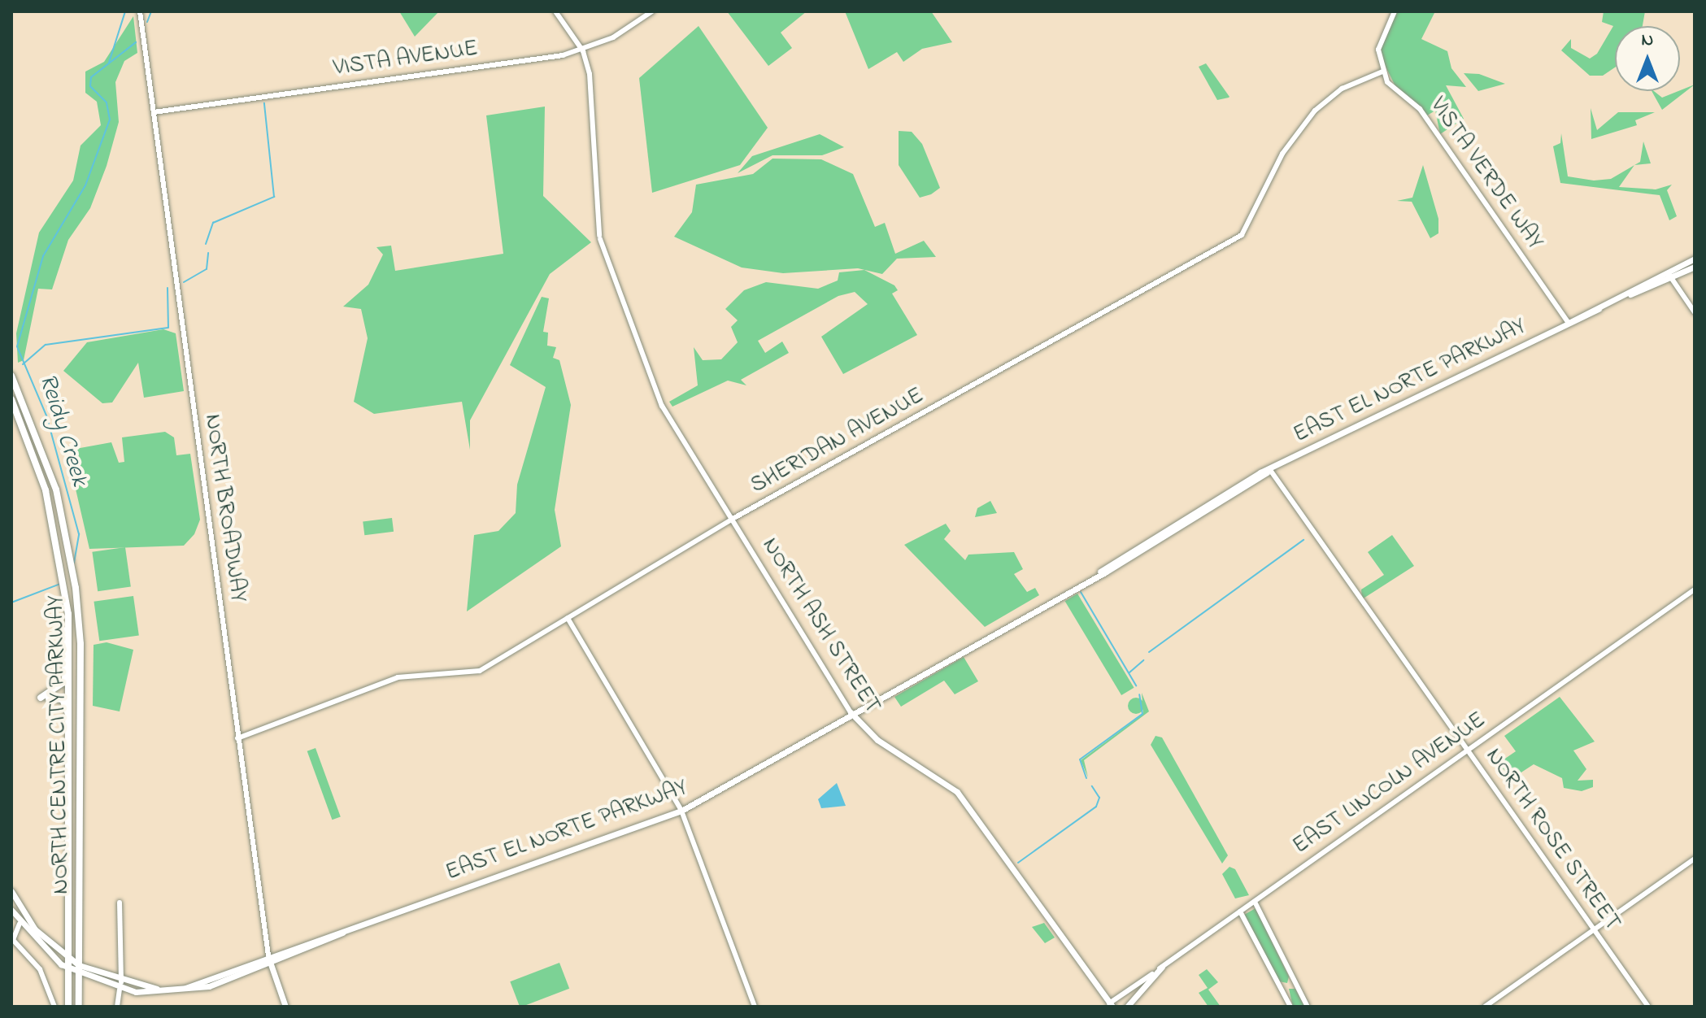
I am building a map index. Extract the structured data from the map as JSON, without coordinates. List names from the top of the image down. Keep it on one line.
{"streets":{"highway":["NORTH CENTRE CITY PARKWAY"],"main road":["EAST EL NORTE PARKWAY","NORTH BROADWAY","NORTH ASH STREET"],"street":["VISTA AVENUE","VISTA VERDE WAY","SHERIDAN AVENUE","EAST LINCOLN AVENUE","NORTH ROSE STREET"]},"crossings":[["VISTA AVENUE","NORTH BROADWAY"],["VISTA AVENUE","NORTH ASH STREET"],["VISTA VERDE WAY","EAST EL NORTE PARKWAY"],["VISTA VERDE WAY","SHERIDAN AVENUE"],["EAST EL NORTE PARKWAY","NORTH BROADWAY"],["EAST EL NORTE PARKWAY","NORTH ASH STREET"],["EAST EL NORTE PARKWAY","NORTH ROSE STREET"],["SHERIDAN AVENUE","NORTH BROADWAY"],["SHERIDAN AVENUE","NORTH ASH STREET"],["NORTH ASH STREET","EAST LINCOLN AVENUE"],["EAST LINCOLN AVENUE","NORTH ROSE STREET"]],"water":["Reidy Creek"],"north":"top"}
